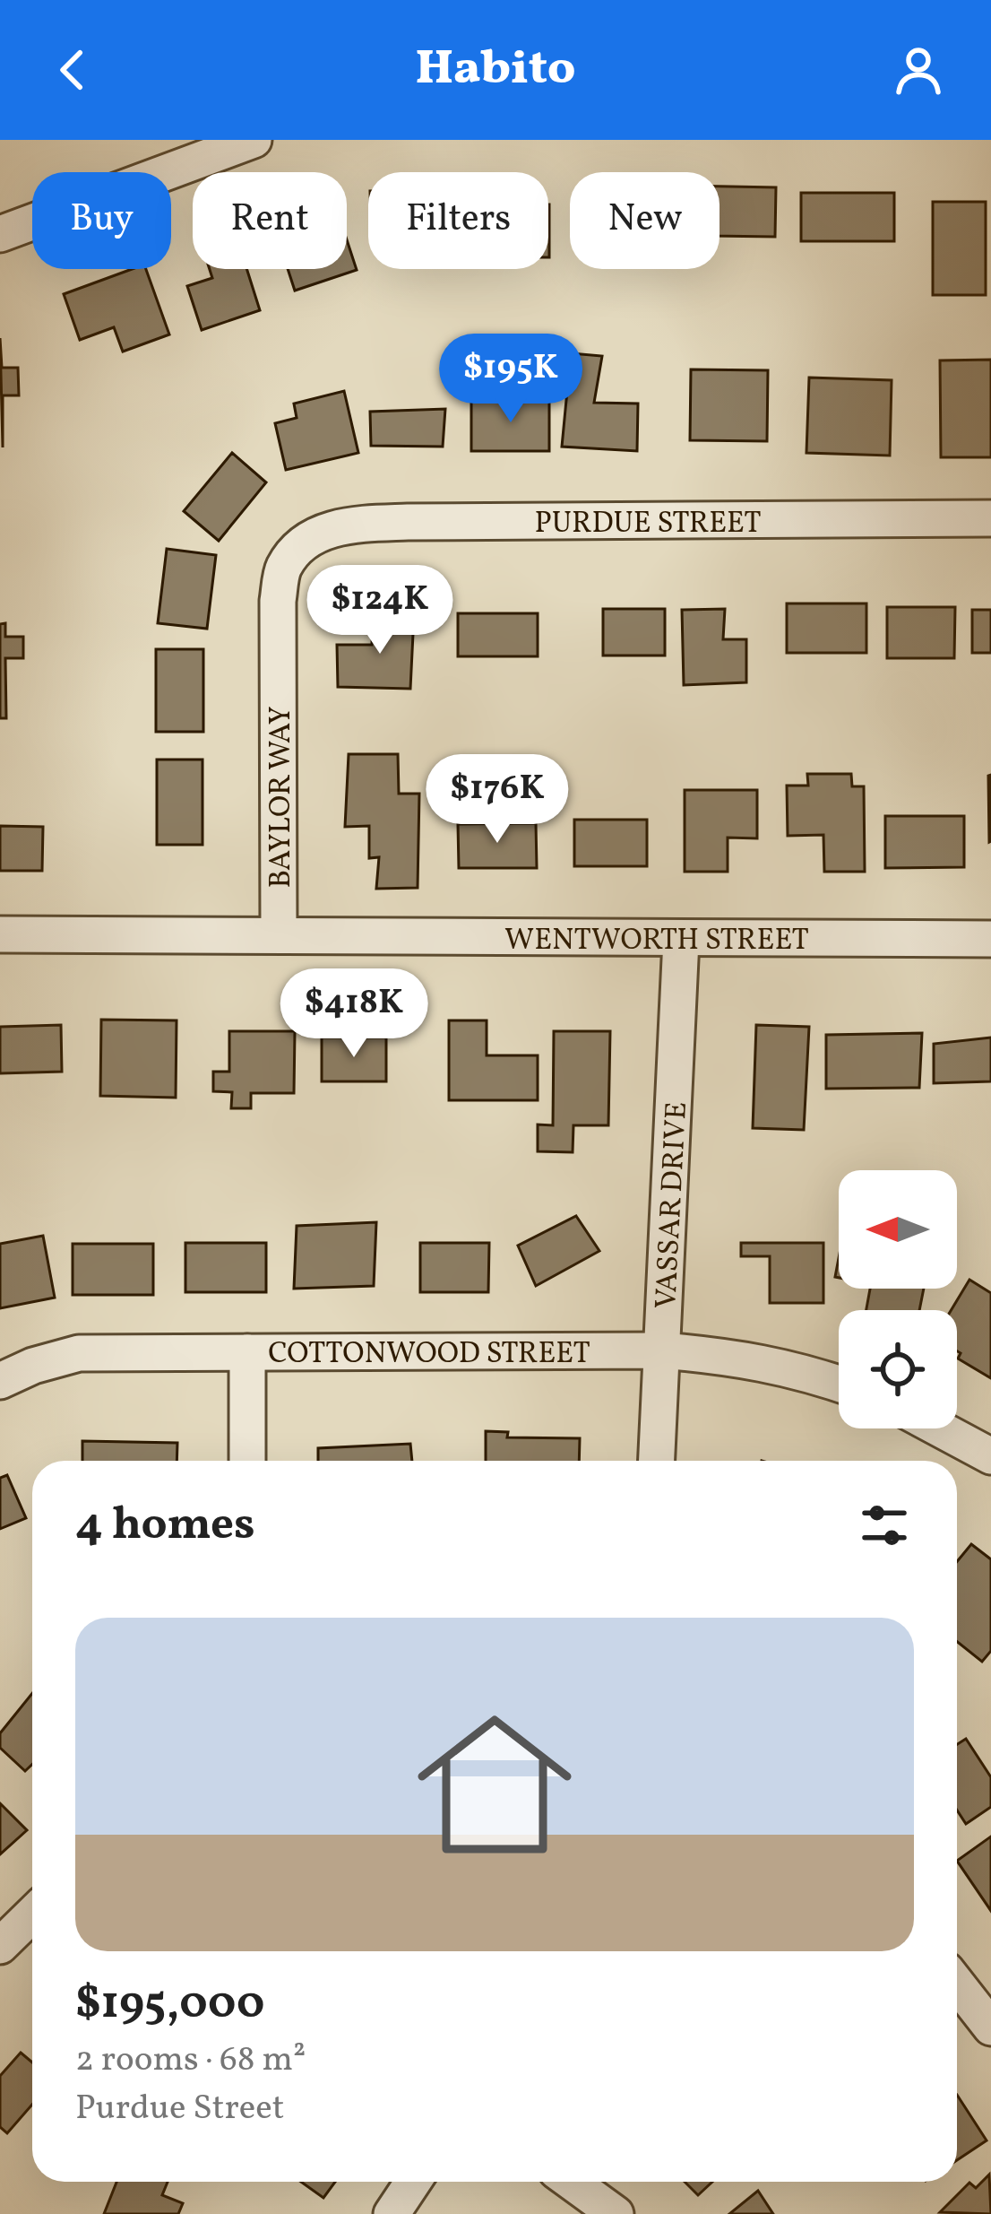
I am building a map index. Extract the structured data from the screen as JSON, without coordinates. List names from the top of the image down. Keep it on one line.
{"streets":{"street":["PURDUE STREET","BAYLOR WAY","WENTWORTH STREET","VASSAR DRIVE","COTTONWOOD STREET"]},"crossings":[["PURDUE STREET","BAYLOR WAY"],["BAYLOR WAY","WENTWORTH STREET"],["WENTWORTH STREET","VASSAR DRIVE"],["VASSAR DRIVE","COTTONWOOD STREET"]],"north":"left","page":{"header":"Habito","chip":["Buy","Rent","Filters","New"],"price":["$195K","$124K","$176K","$418K"],"heading":"4 homes","list":[{"name":"$195,000","note":"2 rooms · 68 m² · Purdue Street"}]}}
